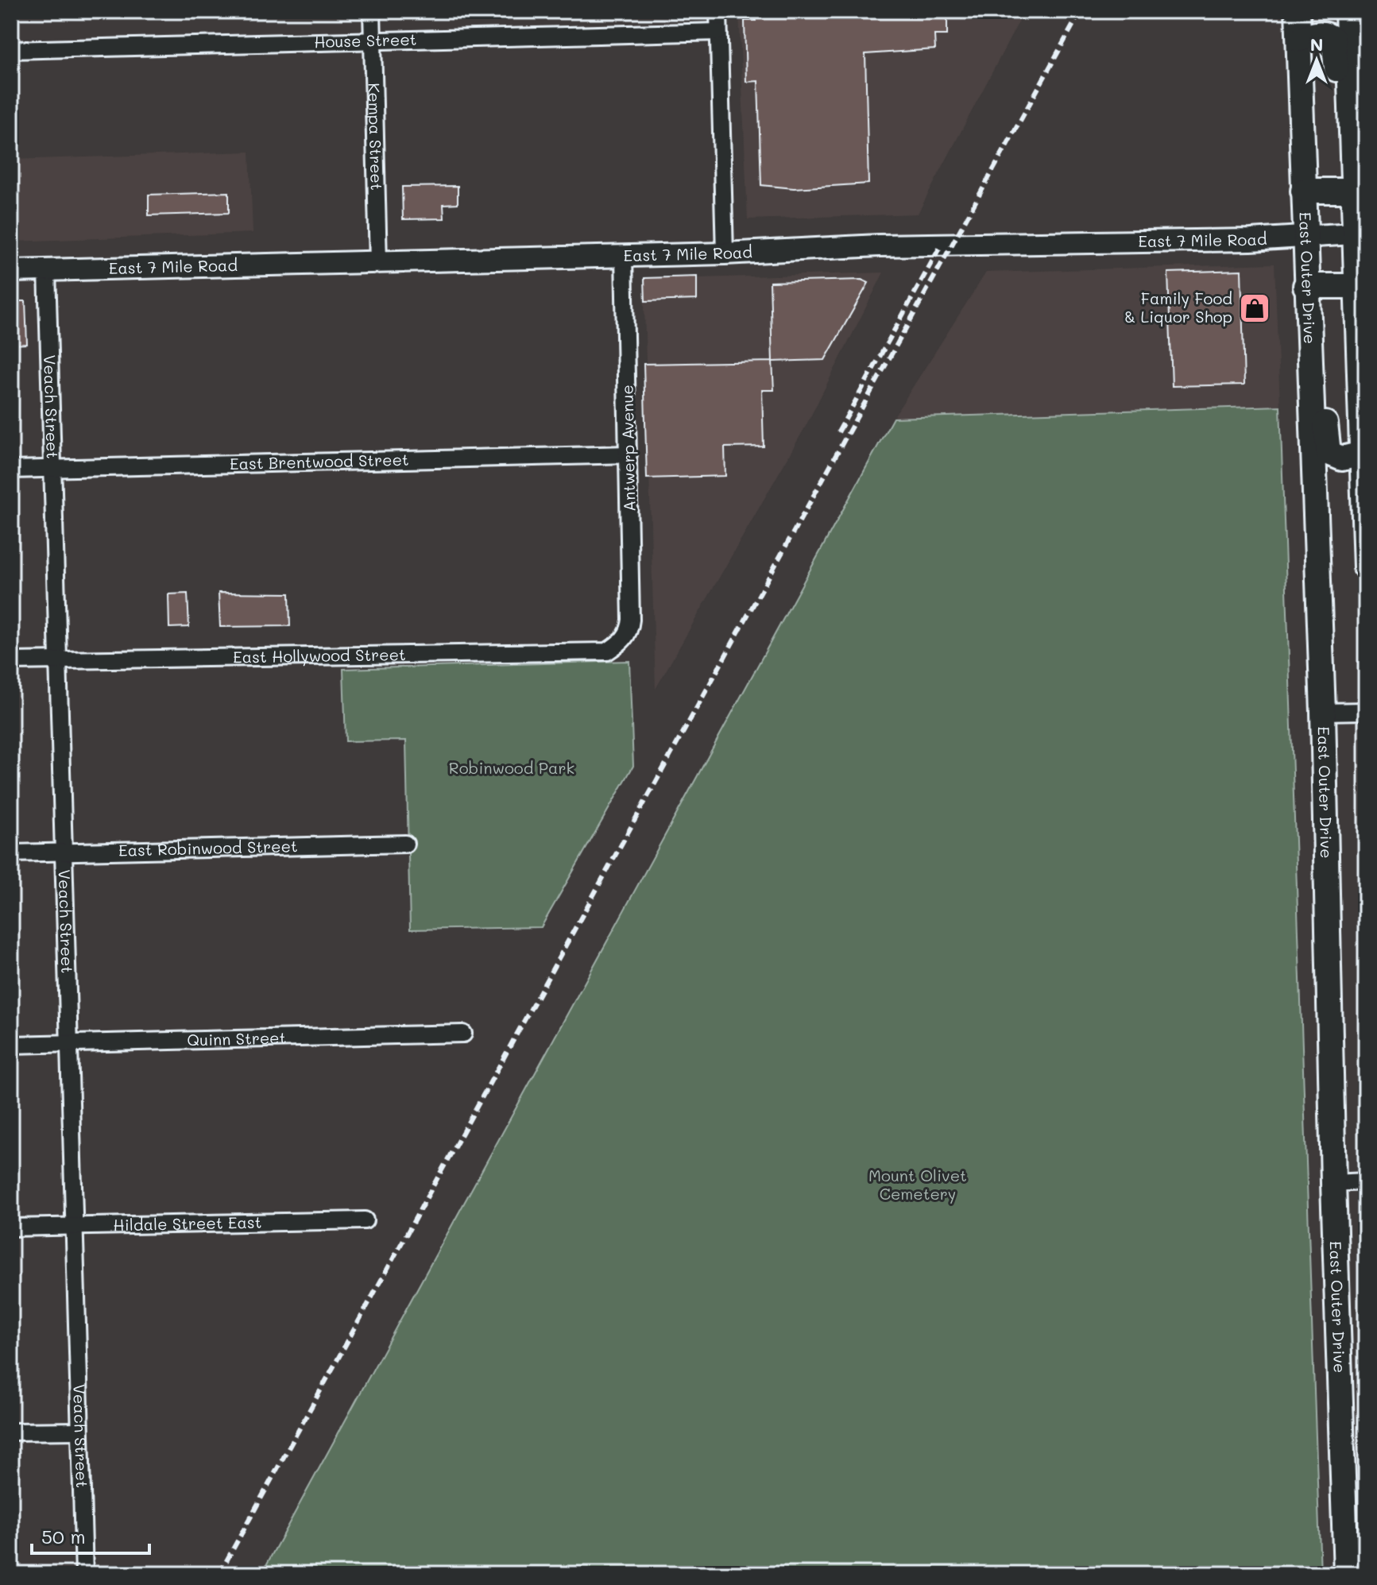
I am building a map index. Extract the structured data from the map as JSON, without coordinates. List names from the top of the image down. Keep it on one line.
{"streets":{"main road":["East Outer Drive"],"street":["House Street","Kempa Street","East 7 Mile Road","Veach Street","Antwerp Avenue","East Brentwood Street","East Hollywood Street","East Robinwood Street","Quinn Street","Hildale Street East"]},"crossings":[["House Street","Kempa Street"],["Kempa Street","East 7 Mile Road"],["East 7 Mile Road","East Outer Drive"],["East 7 Mile Road","Veach Street"],["East 7 Mile Road","Antwerp Avenue"],["Veach Street","East Brentwood Street"],["Veach Street","East Hollywood Street"],["Veach Street","East Robinwood Street"],["Veach Street","Quinn Street"],["Veach Street","Hildale Street East"],["Antwerp Avenue","East Brentwood Street"],["Antwerp Avenue","East Hollywood Street"]],"parks":["Robinwood Park","Mount Olivet Cemetery"],"places":{"shop":["Family Food & Liquor Shop"]},"scale_bar":"50 m","north":"top"}
